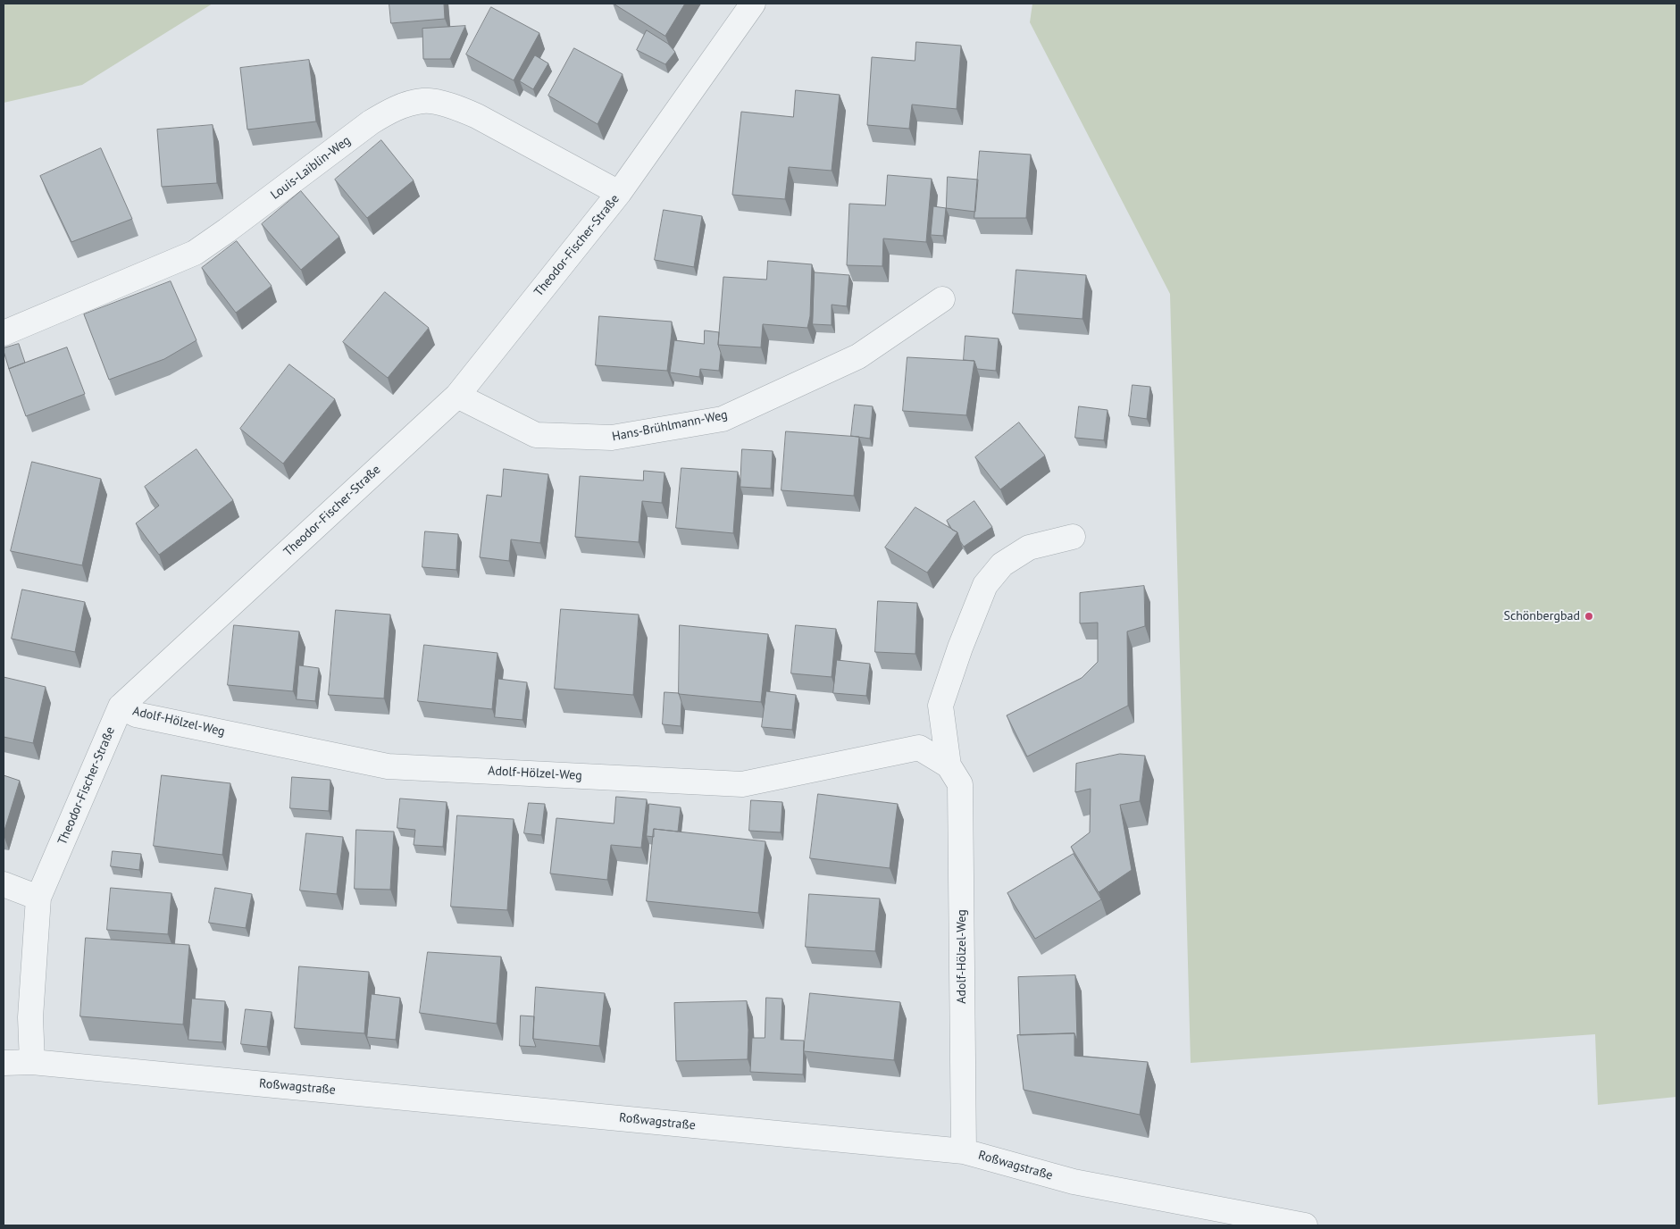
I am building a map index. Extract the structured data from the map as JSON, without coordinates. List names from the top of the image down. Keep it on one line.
{"streets":{"street":["Louis-Laiblin-Weg","Theodor-Fischer-Straße","Hans-Brühlmann-Weg","Adolf-Hölzel-Weg","Roßwagstraße"]},"crossings":[["Louis-Laiblin-Weg","Theodor-Fischer-Straße"],["Theodor-Fischer-Straße","Hans-Brühlmann-Weg"],["Theodor-Fischer-Straße","Adolf-Hölzel-Weg"],["Theodor-Fischer-Straße","Roßwagstraße"],["Adolf-Hölzel-Weg","Roßwagstraße"]],"places":["Schönbergbad"]}
